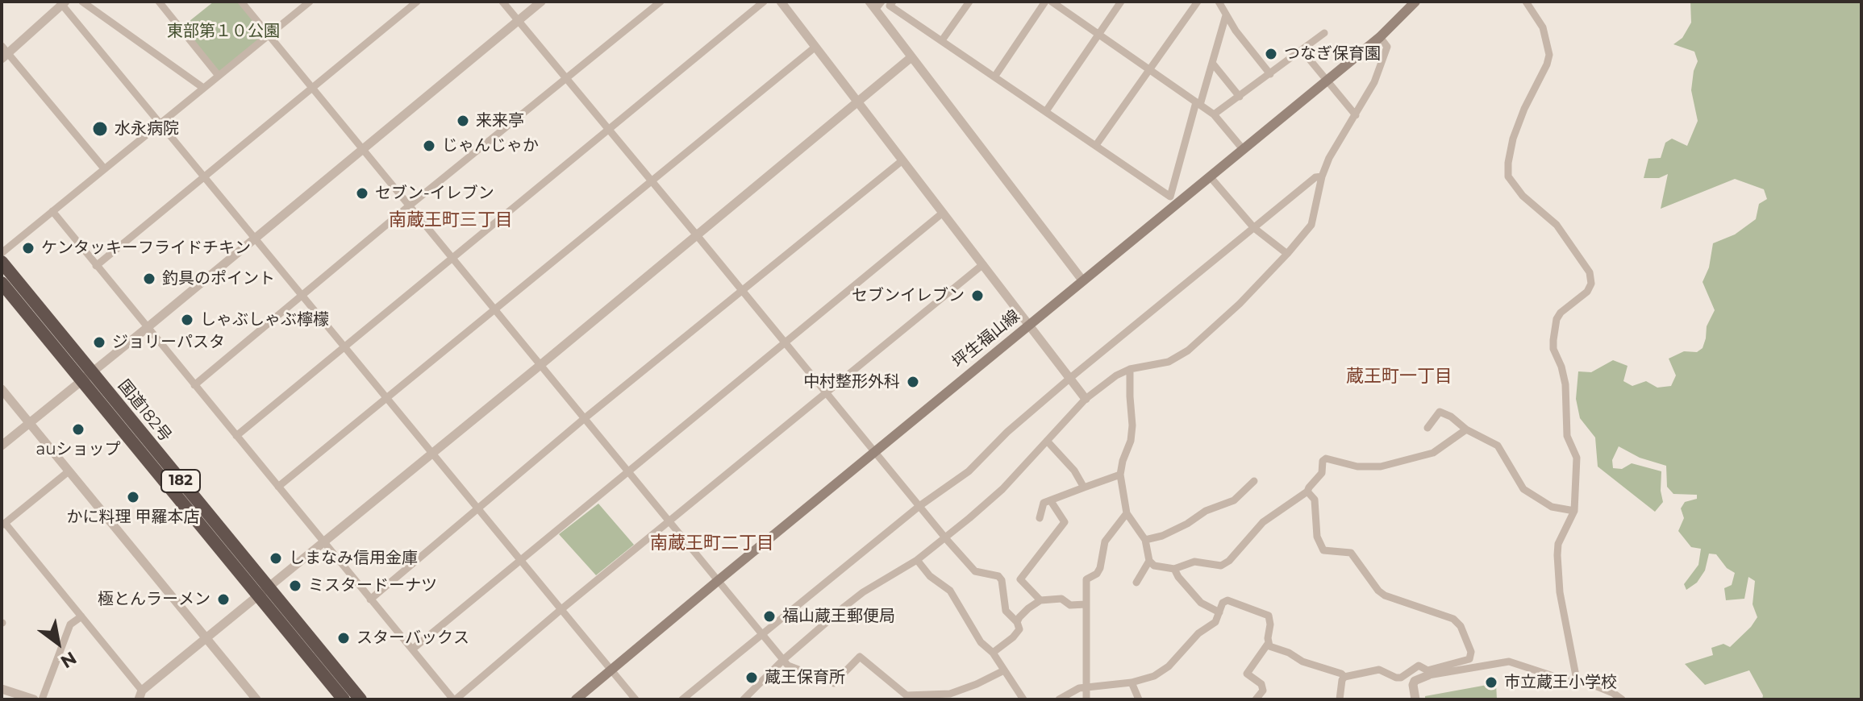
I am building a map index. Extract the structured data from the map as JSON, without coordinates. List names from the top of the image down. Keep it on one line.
{"streets":{"highway":["国道182号","182"],"main road":["坪生福山線"]},"districts":["南蔵王町三丁目","蔵王町一丁目","南蔵王町二丁目"],"parks":["東部第１０公園"],"places":["つなぎ保育園","来来亭","水永病院","じゃんじゃか","セブン-イレブン","ケンタッキーフライドチキン","釣具のポイント","セブンイレブン","しゃぶしゃぶ檸檬","ジョリーパスタ","中村整形外科","auショップ","かに料理 甲羅本店","しまなみ信用金庫","ミスタードーナツ","極とんラーメン","福山蔵王郵便局","スターバックス","蔵王保育所","市立蔵王小学校"],"north":"bottom right"}
